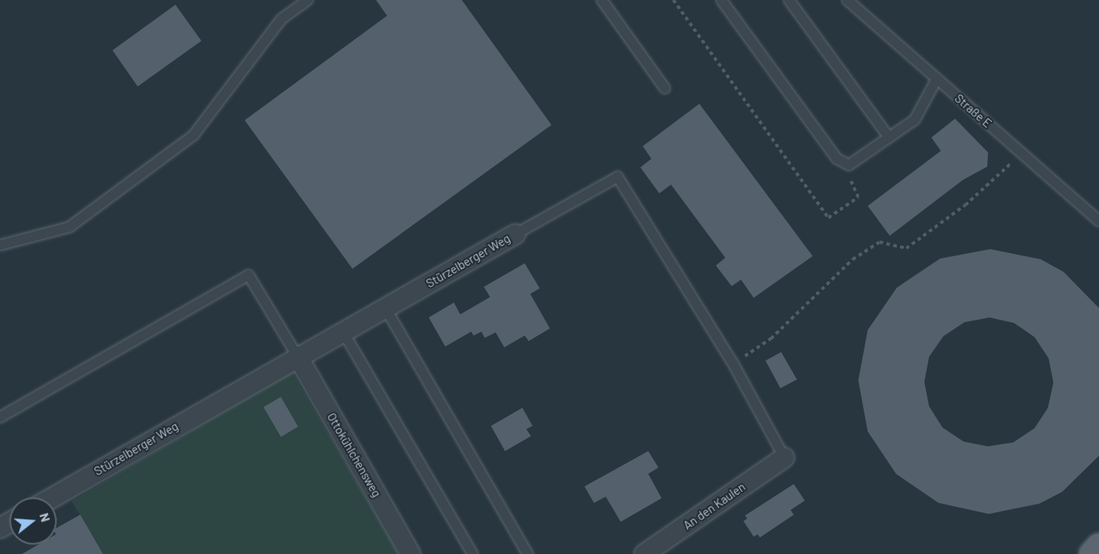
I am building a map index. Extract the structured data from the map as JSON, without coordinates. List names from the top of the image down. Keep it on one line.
{"streets":{"street":["Stürzelberger Weg","Ottokühlchensweg","An den Kaulen"],"lane":["Straße E"]},"crossings":[["Stürzelberger Weg","Ottokühlchensweg"],["Stürzelberger Weg","An den Kaulen"]],"north":"right"}
